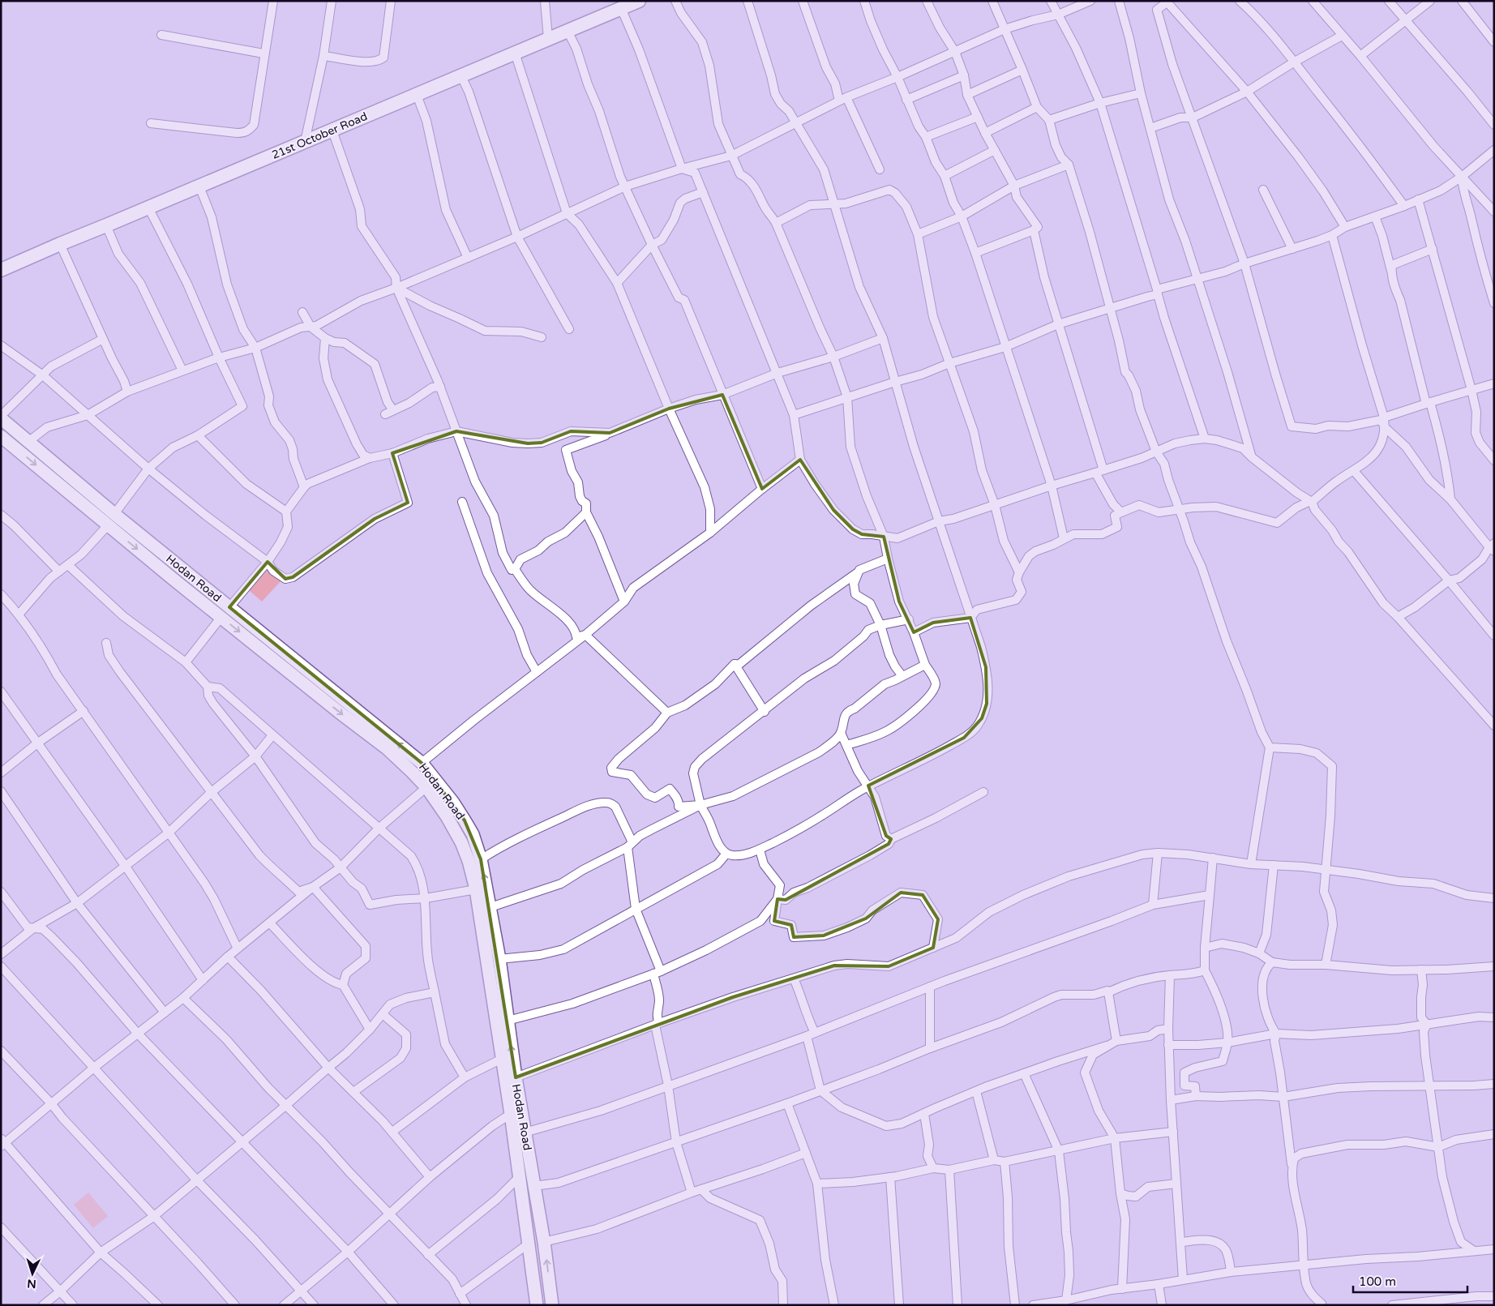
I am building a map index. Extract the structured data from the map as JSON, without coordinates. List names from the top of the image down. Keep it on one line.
{"streets":{"main road":["21st October Road","Hodan Road"]},"scale_bar":"100 m","north":"bottom"}
